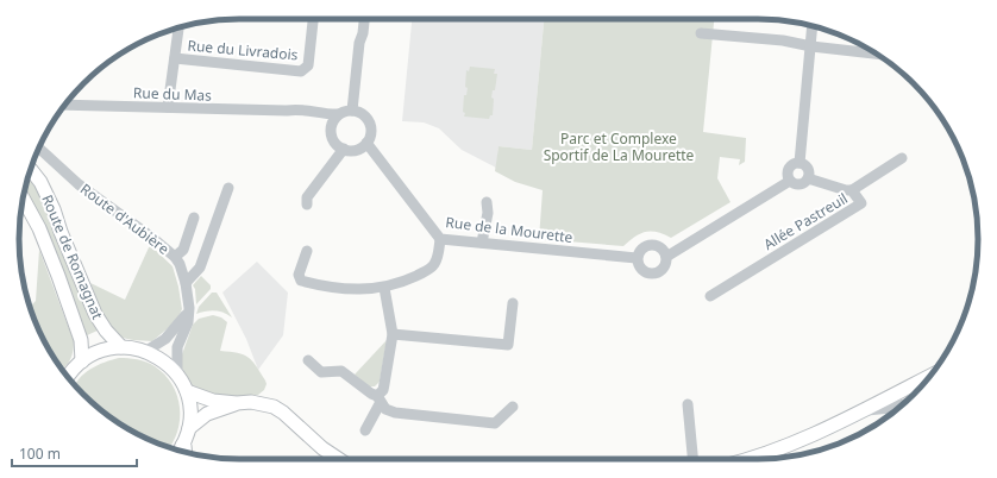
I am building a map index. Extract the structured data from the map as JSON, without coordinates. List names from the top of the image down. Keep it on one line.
{"streets":{"main road":["Route de Romagnat"],"street":["Rue du Livradois","Rue du Mas","Route d'Aubière","Allée Pastreuil","Rue de la Mourette"]},"crossings":[["Rue du Mas","Rue de la Mourette"]],"parks":["Parc et Complexe Sportif de La Mourette"],"scale_bar":"100 m"}
